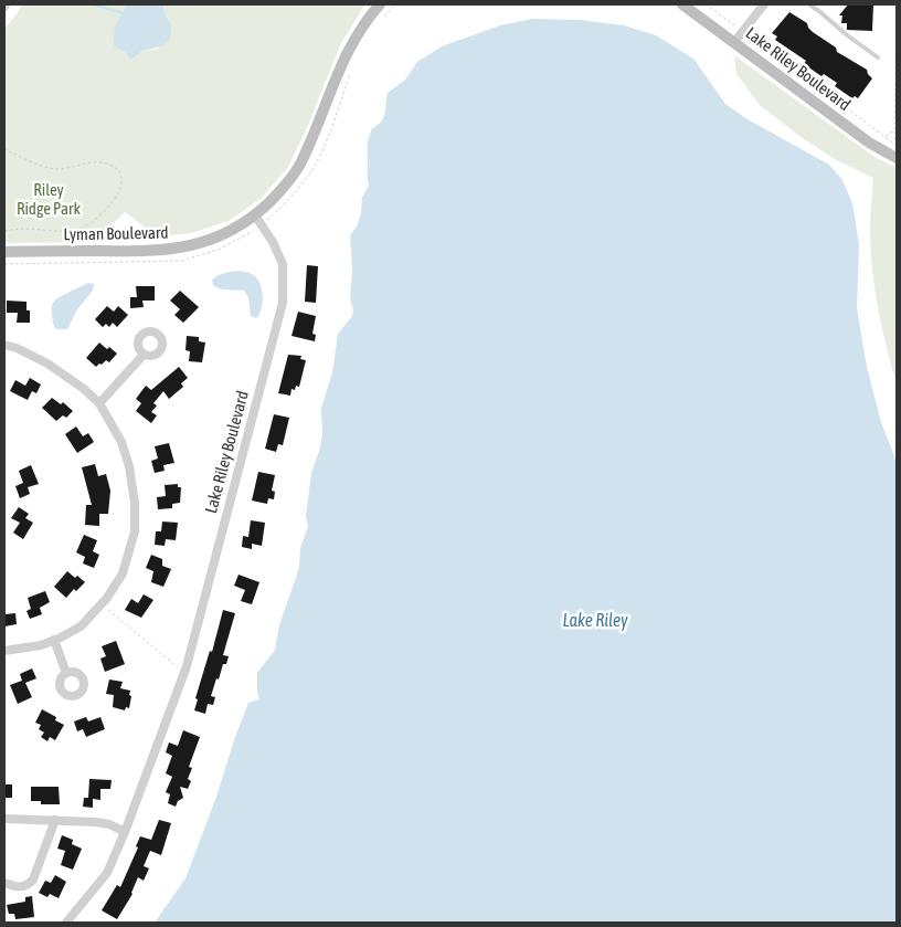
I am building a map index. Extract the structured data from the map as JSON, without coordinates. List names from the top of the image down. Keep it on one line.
{"streets":{"street":["Lake Riley Boulevard","Lyman Boulevard"]},"crossings":[["Lake Riley Boulevard","Lyman Boulevard"]],"water":["Lake Riley"],"parks":["Riley Ridge Park"]}
